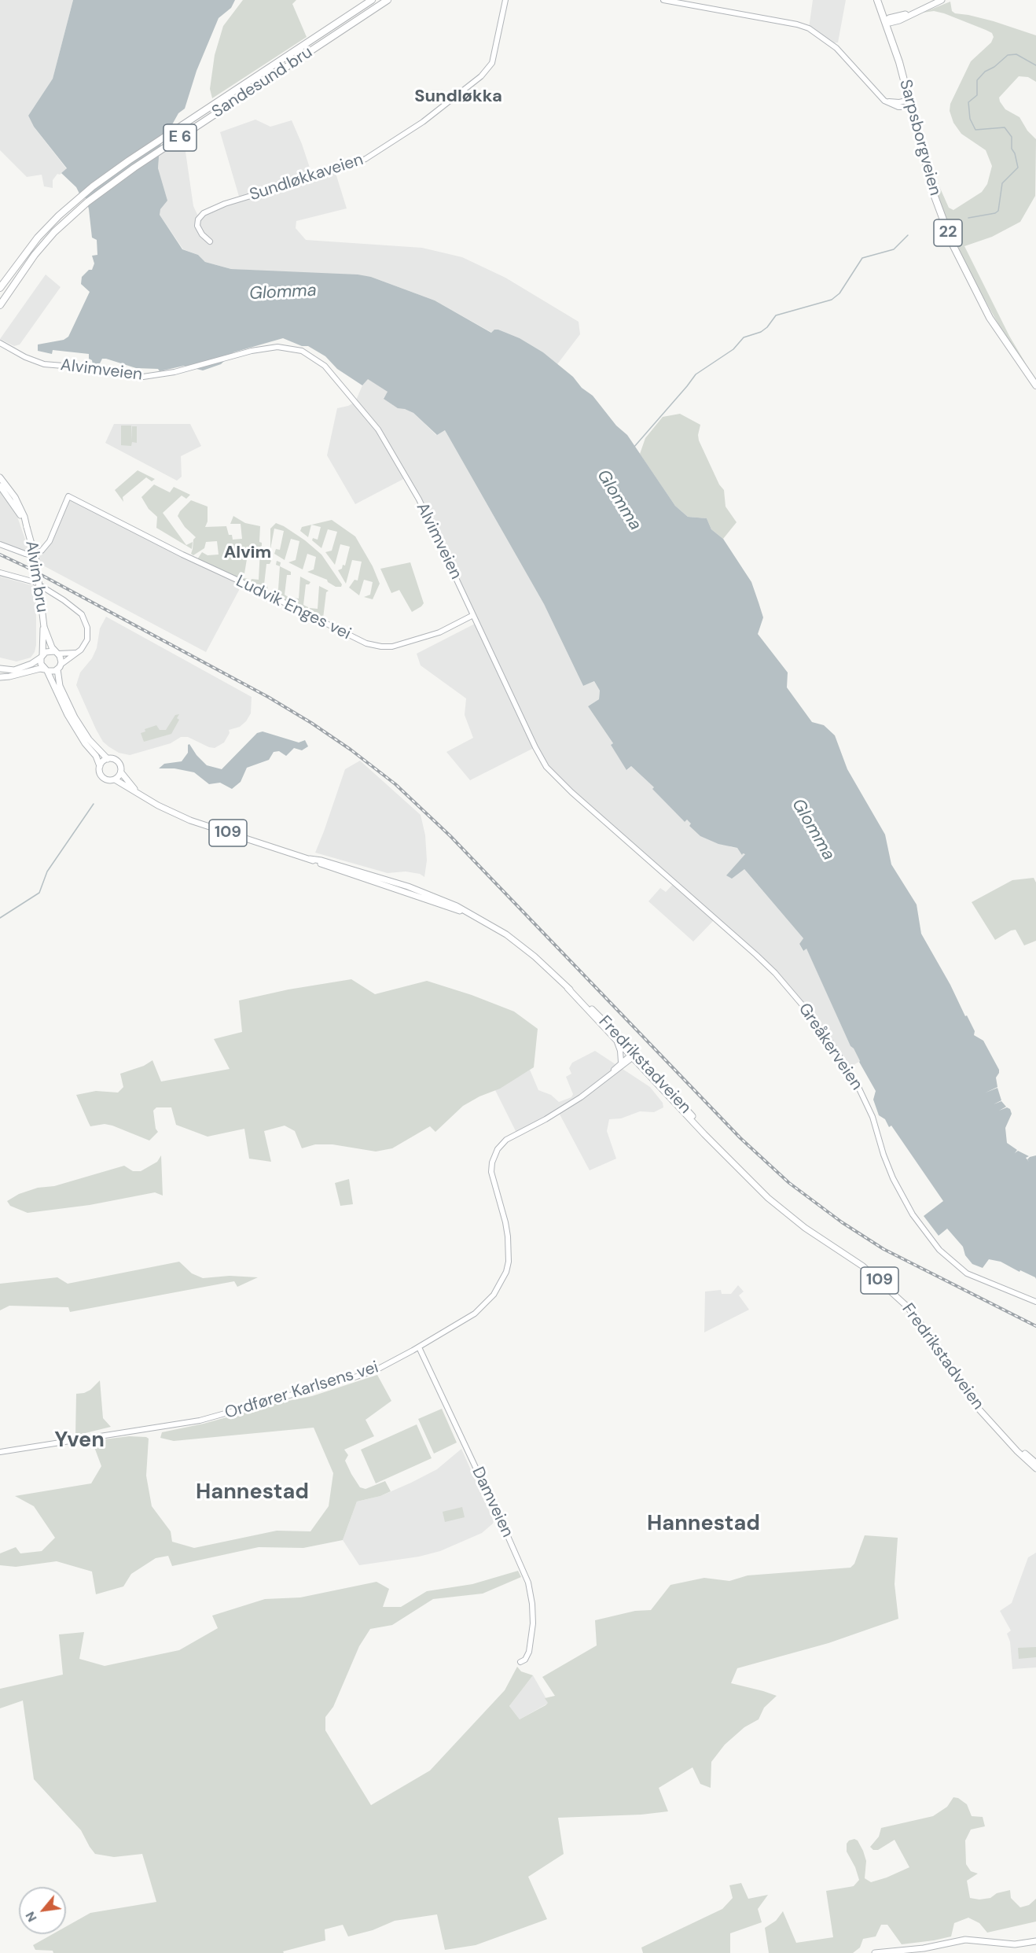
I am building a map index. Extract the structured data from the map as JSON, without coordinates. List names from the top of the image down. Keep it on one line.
{"streets":{"highway":["Sandesund bru","E 6","Sarpsborgveien","22"],"main road":["Alvim bru","109","Fredrikstadveien"],"street":["Sundløkkaveien","Alvimveien","Ludvik Enges vei","Greåkerveien","Ordfører Karlsens vei","Damveien"]},"crossings":[["Alvimveien","Ludvik Enges vei"],["Alvimveien","Greåkerveien"],["Alvim bru","109"],["109","Fredrikstadveien"],["Fredrikstadveien","Ordfører Karlsens vei"],["Ordfører Karlsens vei","Damveien"]],"districts":["Sundløkka","Alvim","Yven","Hannestad","Hannestad"],"water":["Glomma"],"north":"bottom left"}
